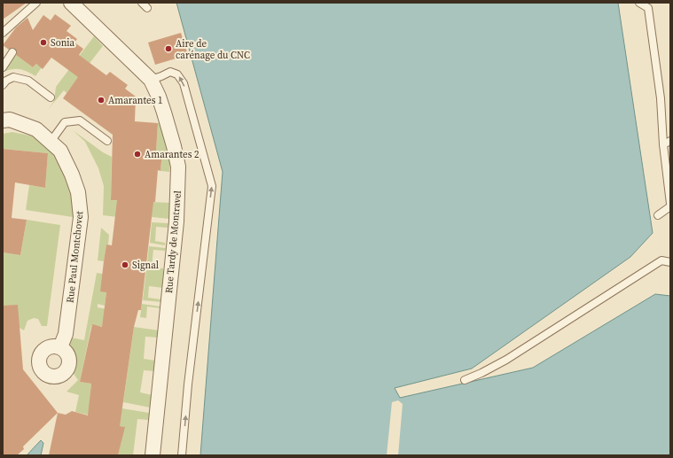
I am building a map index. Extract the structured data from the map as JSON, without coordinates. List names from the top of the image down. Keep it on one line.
{"streets":{"street":["Rue Tardy de Montravel","Rue Paul Montchovet"]},"places":["Sonia","Aire de carénage du CNC","Amarantes 1","Amarantes 2","Signal"]}
